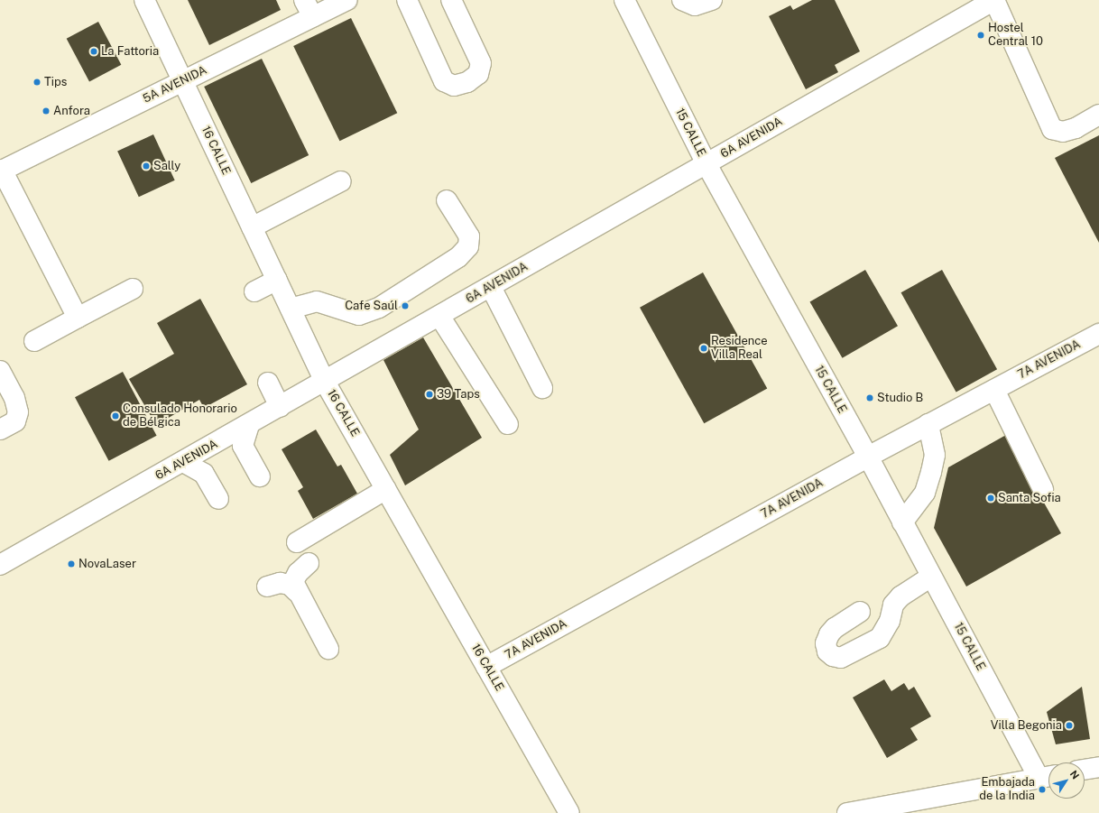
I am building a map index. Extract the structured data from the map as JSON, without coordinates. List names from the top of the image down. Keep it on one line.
{"streets":{"street":["5A AVENIDA","15 CALLE","6A AVENIDA","16 CALLE","7A AVENIDA"]},"crossings":[["5A AVENIDA","16 CALLE"],["15 CALLE","6A AVENIDA"],["15 CALLE","7A AVENIDA"],["6A AVENIDA","16 CALLE"],["16 CALLE","7A AVENIDA"]],"places":["Hostel Central 10","La Fattoria","Tips","Anfora","Sally","Cafe Saúl","Residence Villa Real","39 Taps","Studio B","Consulado Honorario de Bélgica","Santa Sofia","NovaLaser","Villa Begonia","Embajada de la India"],"north":"top right"}
